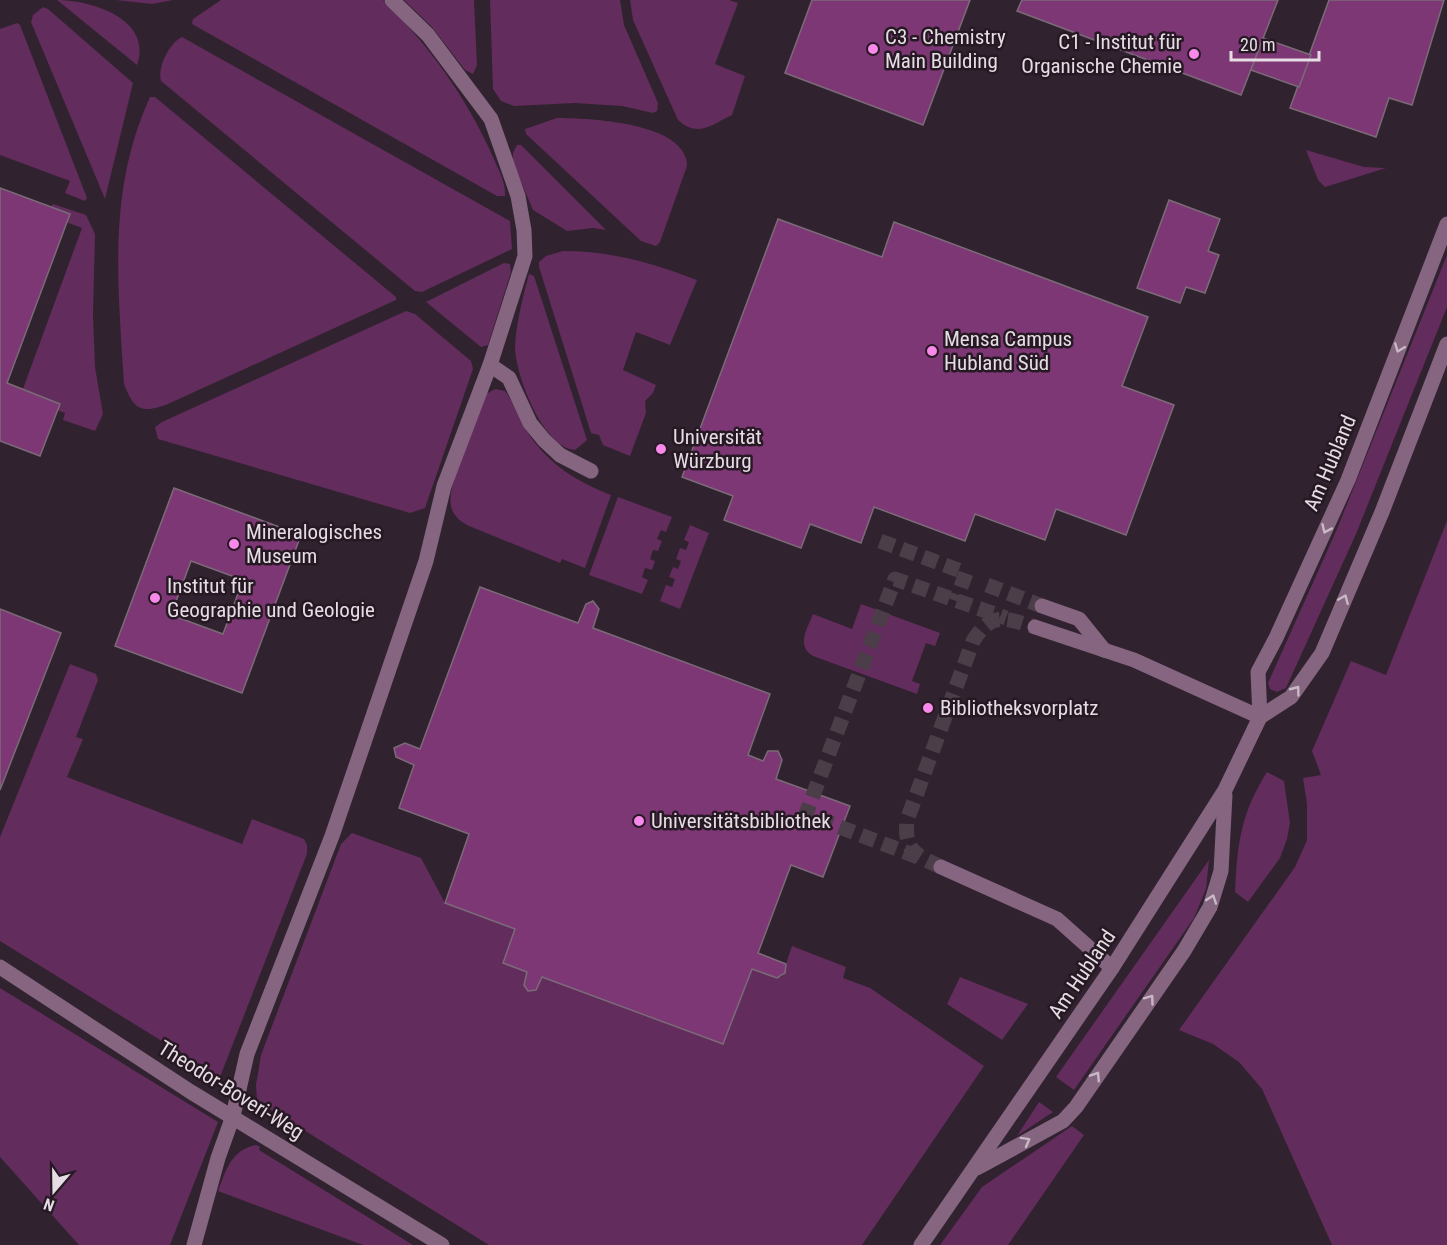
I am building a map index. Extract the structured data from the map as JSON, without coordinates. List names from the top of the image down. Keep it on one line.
{"streets":{"street":["Am Hubland","Theodor-Boveri-Weg"]},"places":["C3 - Chemistry Main Building","C1 - Institut für Organische Chemie","Mensa Campus Hubland Süd","Universität Würzburg","Mineralogisches Museum","Institut für Geographie und Geologie","Bibliotheksvorplatz","Universitätsbibliothek"],"scale_bar":"20 m","north":"bottom"}
